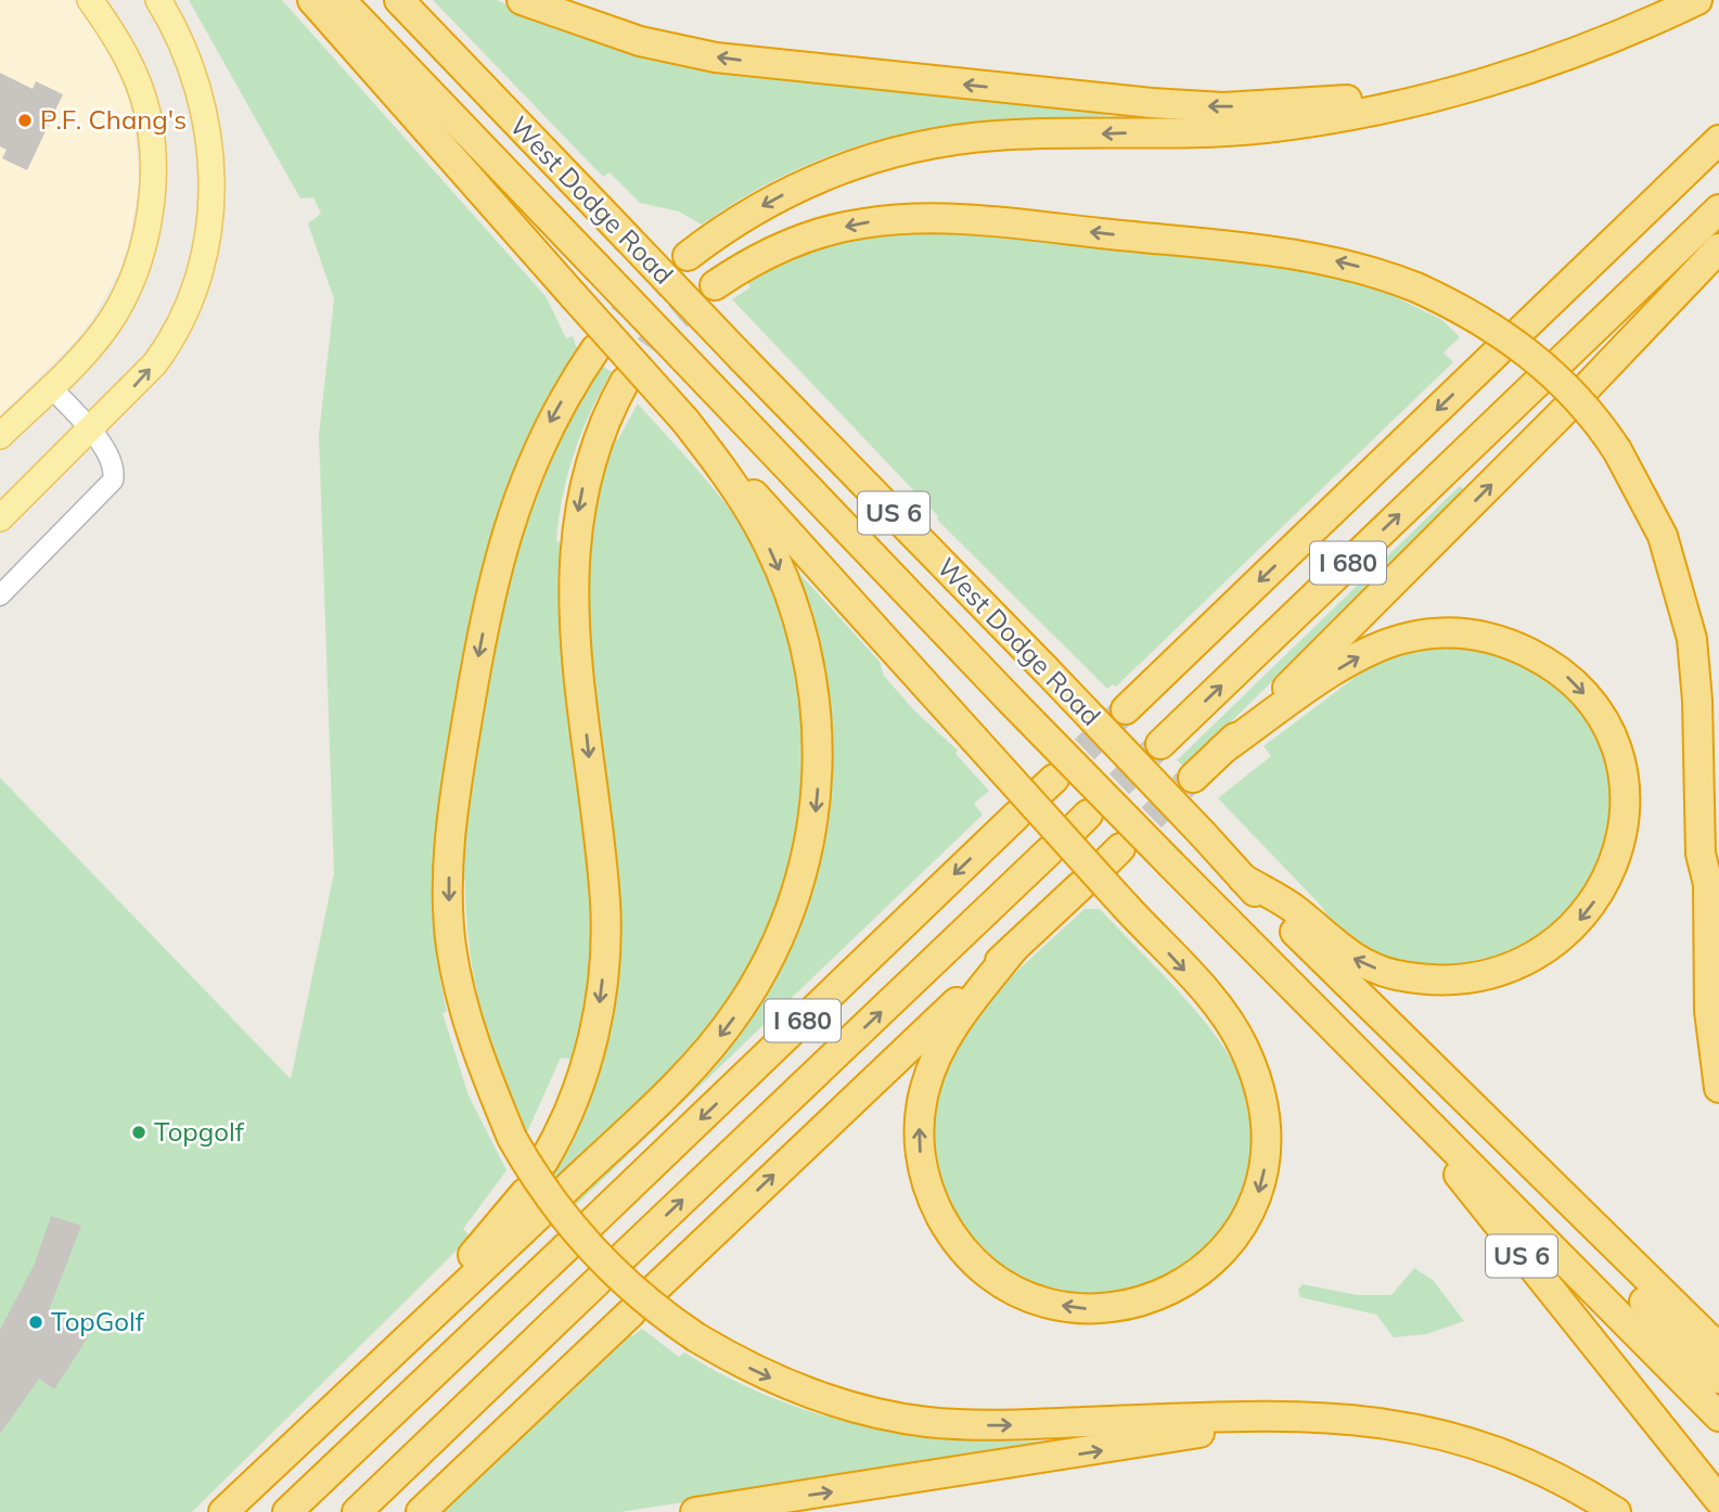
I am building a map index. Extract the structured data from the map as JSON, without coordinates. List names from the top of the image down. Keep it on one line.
{"streets":{"highway":["West Dodge Road","US 6","I 680"]},"crossings":[["West Dodge Road","US 6"]],"places":["P.F. Chang's","Topgolf","TopGolf"]}
